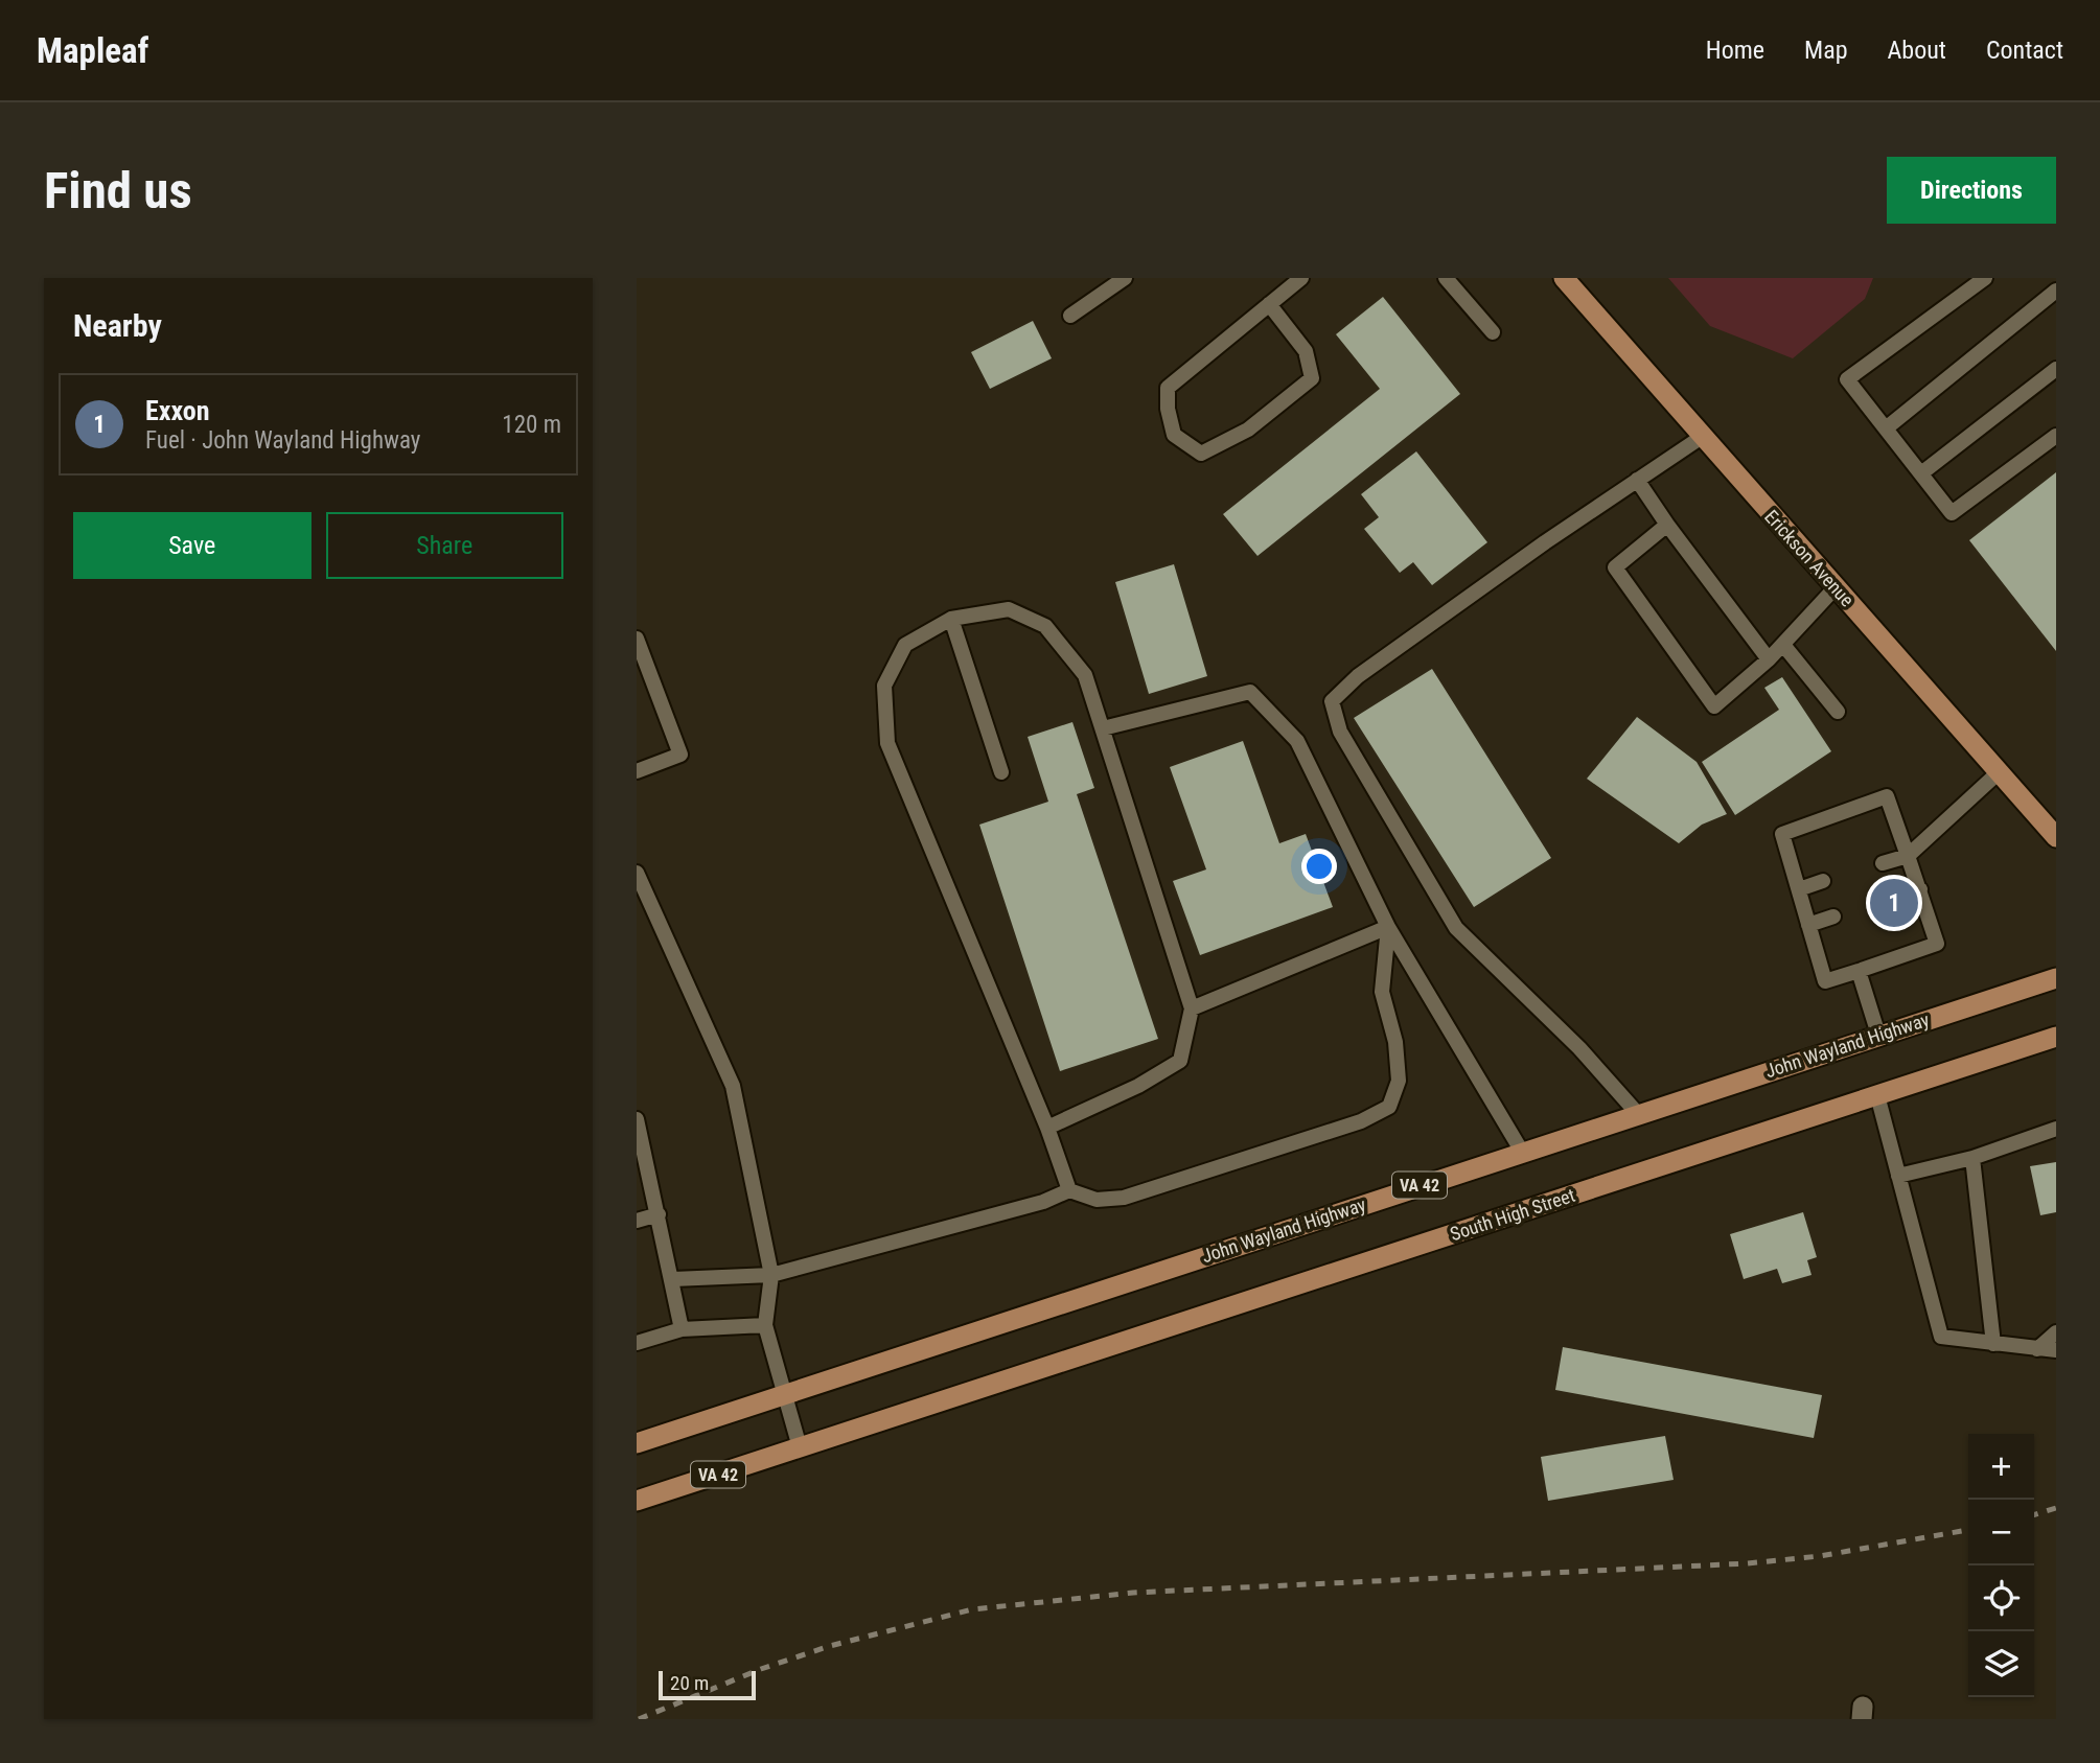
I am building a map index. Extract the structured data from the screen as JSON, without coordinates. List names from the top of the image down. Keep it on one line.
{"streets":{"main road":["Erickson Avenue","John Wayland Highway","VA 42","South High Street"]},"crossings":[["VA 42","South High Street"]],"scale_bar":"20 m","page":{"header":"Mapleaf","nav":["Home","Map","About","Contact"],"buttons":["Directions",["Save","Share"]],"title":"Find us","heading":"Nearby","list":[{"mark":"1","name":"Exxon","note":"Fuel · John Wayland Highway","value":"120 m"}],"pins":"1","map_buttons":["+","−"],"scale":"20 m"}}
